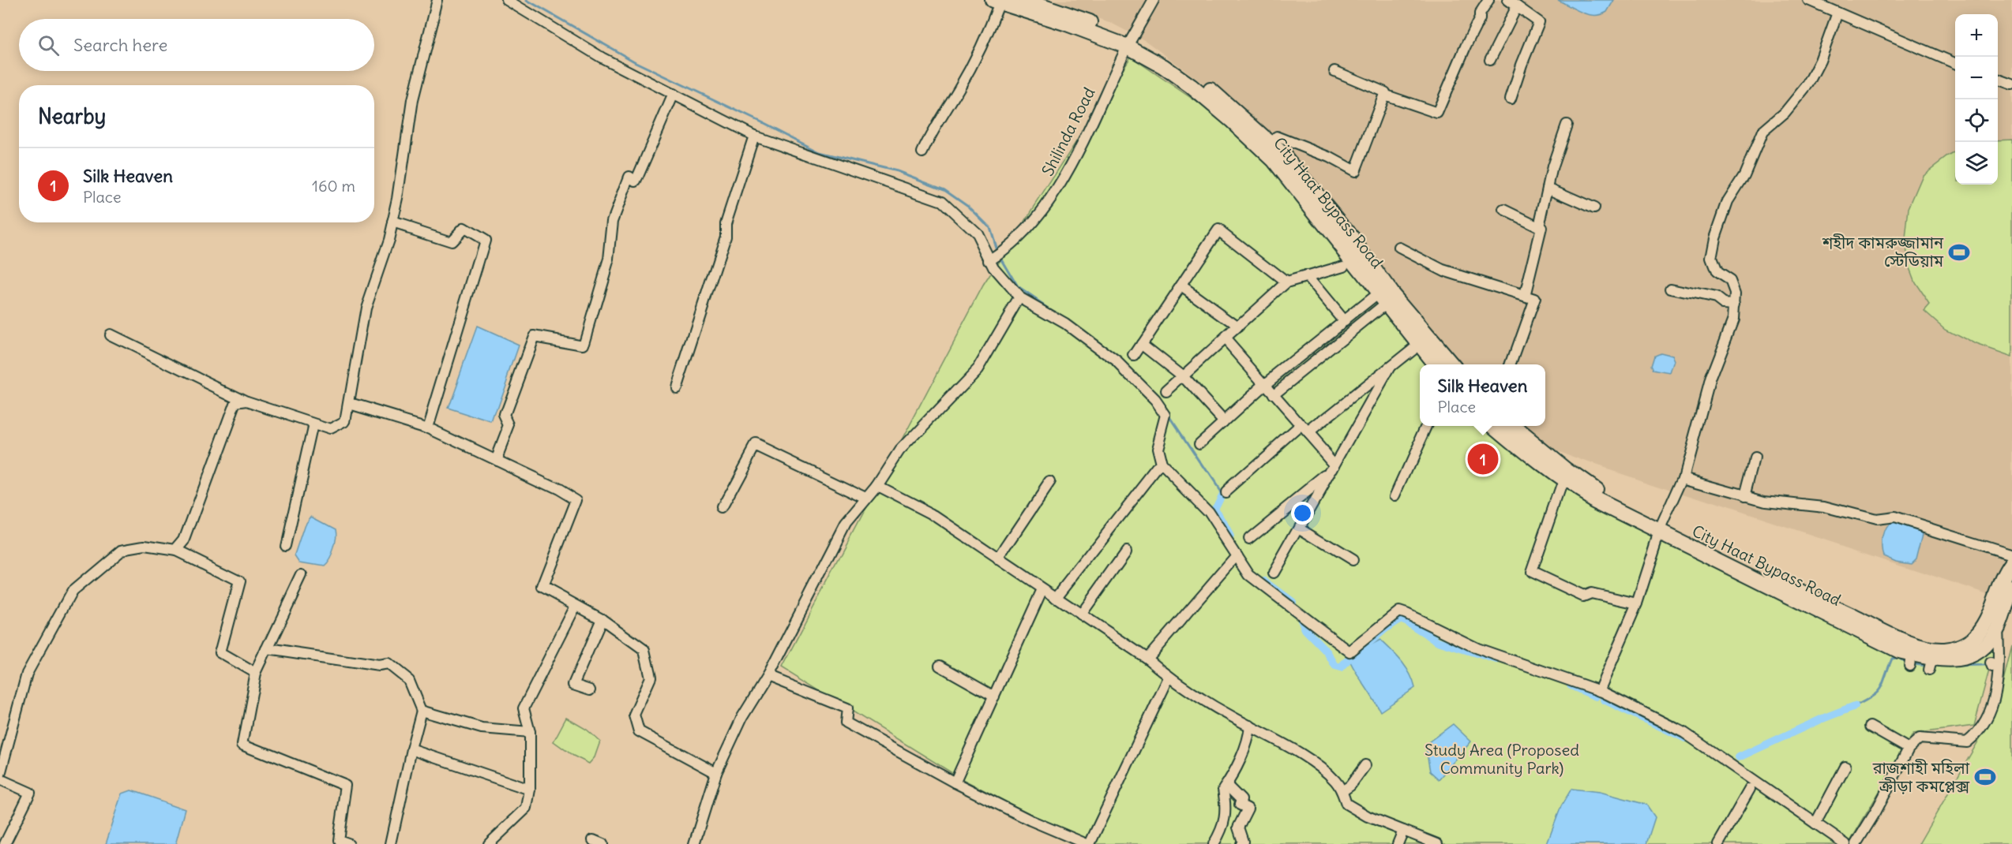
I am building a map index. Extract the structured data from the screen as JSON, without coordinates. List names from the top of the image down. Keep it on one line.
{"streets":{"main road":["City Haat Bypass Road"],"street":["Shilinda Road"]},"crossings":[["Shilinda Road","City Haat Bypass Road"]],"parks":["Study Area (Proposed Community Park)"],"places":{"sports":["শহীদ কামরুজ্জামান স্টেডিয়াম","রাজশাহী মহিলা ক্রীড়া কমপ্লেক্স"]},"page":{"map_buttons":["+","−"],"search":"Search here","heading":"Nearby","list":[{"mark":"1","name":"Silk Heaven","note":"Place","value":"160 m"}],"popup":["Silk Heaven","Place"],"pins":"1"}}
